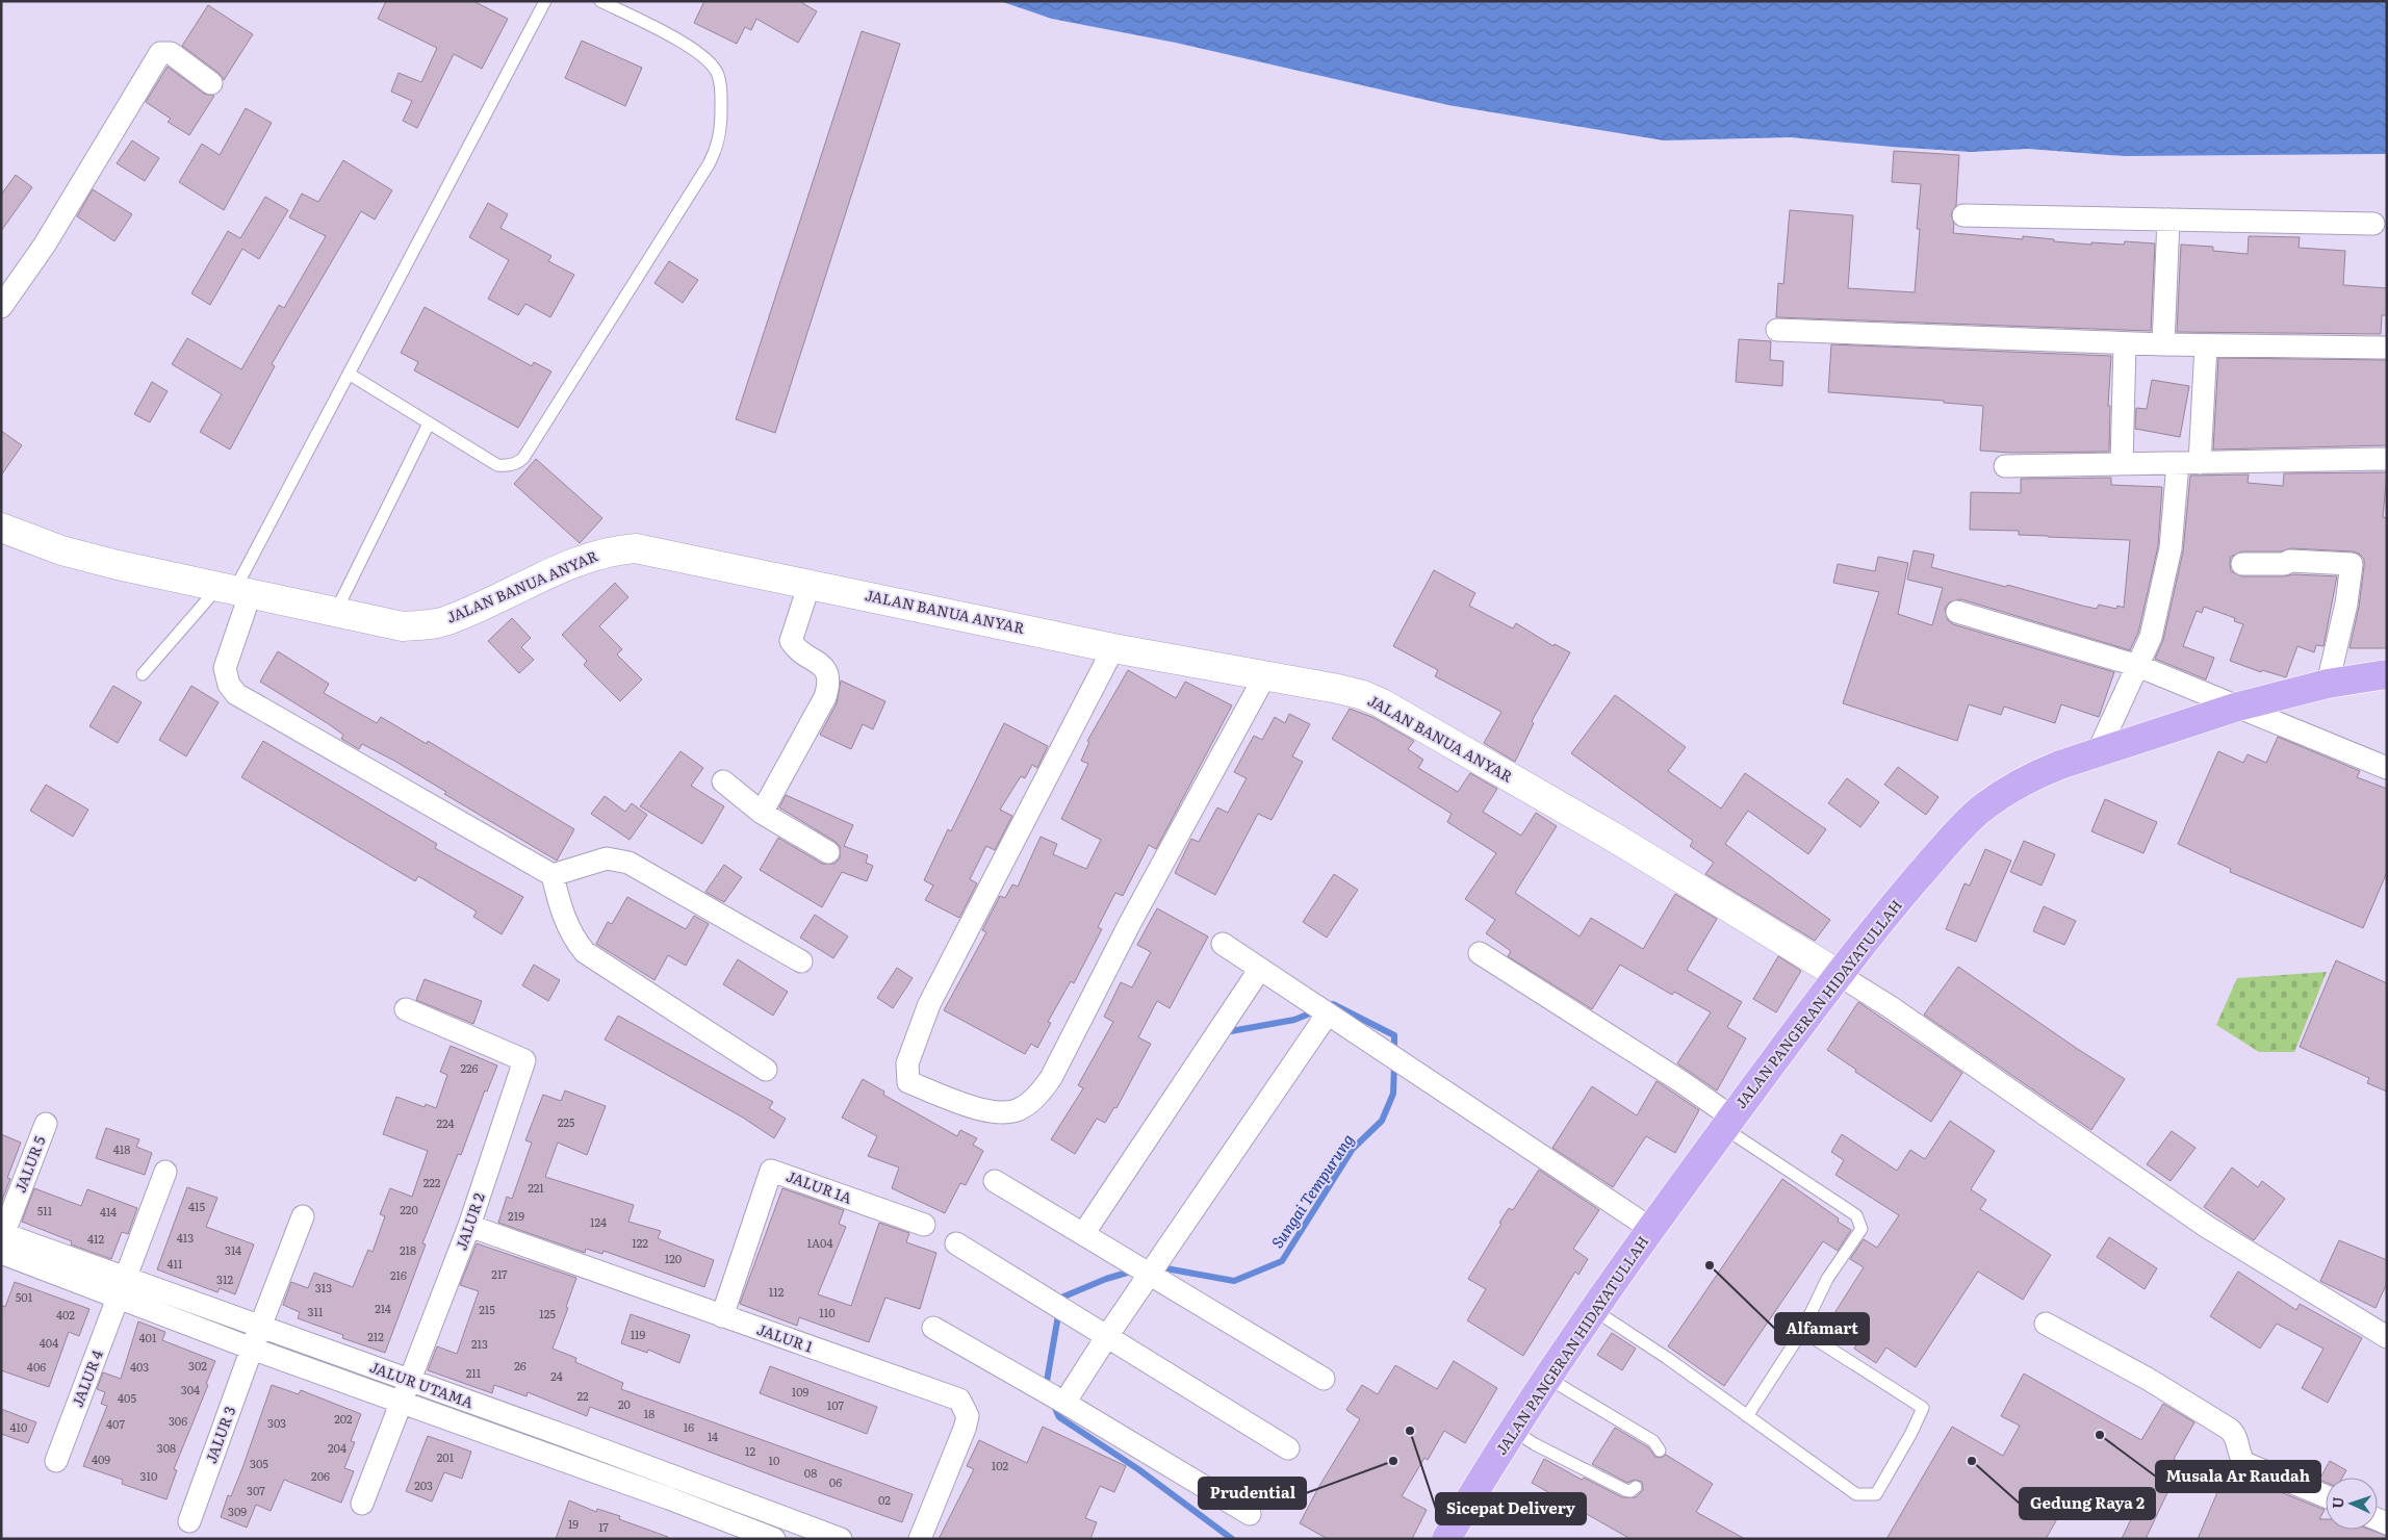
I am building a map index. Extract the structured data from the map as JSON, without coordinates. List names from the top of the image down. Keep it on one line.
{"streets":{"main road":["JALAN PANGERAN HIDAYATULLAH"],"street":["JALAN BANUA ANYAR","JALUR 5","JALUR 1A","JALUR 2","JALUR 1","JALUR 4","JALUR UTAMA","JALUR 3"]},"crossings":[["JALAN BANUA ANYAR","JALAN PANGERAN HIDAYATULLAH"],["JALUR 5","JALUR UTAMA"],["JALUR 1A","JALUR 1"],["JALUR 2","JALUR 1"],["JALUR 2","JALUR UTAMA"],["JALUR 4","JALUR UTAMA"],["JALUR UTAMA","JALUR 3"]],"water":["Sungai Tempurung"],"places":["Alfamart","Sicepat Delivery","Musala Ar Raudah","Prudential","Gedung Raya 2"],"house_numbers":["226","225","224","418","222","221","415","220","511","414","219","124","413","412","122","1A04","314","218","120","411","217","216","312","313","112","501","214","215","311","110","125","402","119","212","401","404","213","302","26","406","403","211","24","304","109","22","405","20","107","18","202","306","303","407","410","16","14","308","204","12","201","409","10","305","102","08","310","206","06","203","307","02","309","19","17"],"north":"left"}
